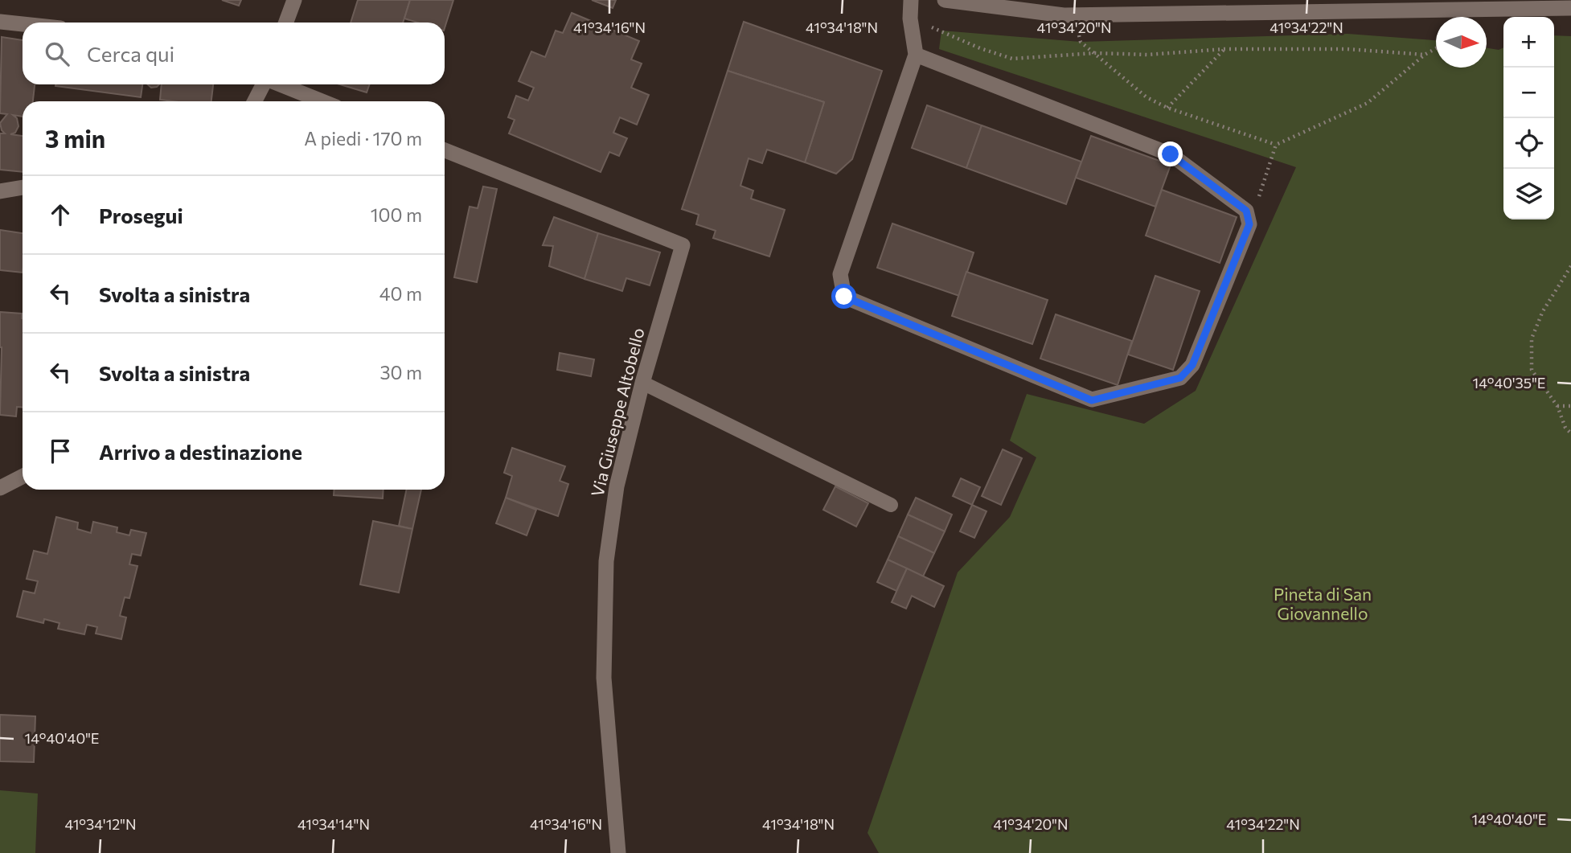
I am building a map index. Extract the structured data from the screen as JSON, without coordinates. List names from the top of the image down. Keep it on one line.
{"streets":{"street":["Via Giuseppe Altobello"]},"parks":["Pineta di San Giovannello"],"north":"right","page":{"map_buttons":["+","−"],"search":"Cerca qui","heading":["3 min","A piedi · 170 m"],"list":[["Prosegui","100 m"],["Svolta a sinistra","40 m"],["Svolta a sinistra","30 m"],"Arrivo a destinazione"]},"coordinates":["41°34'16\"N","41°34'18\"N","41°34'20\"N","41°34'22\"N","14°40'35\"E","14°40'40\"E","41°34'12\"N","41°34'14\"N"]}
